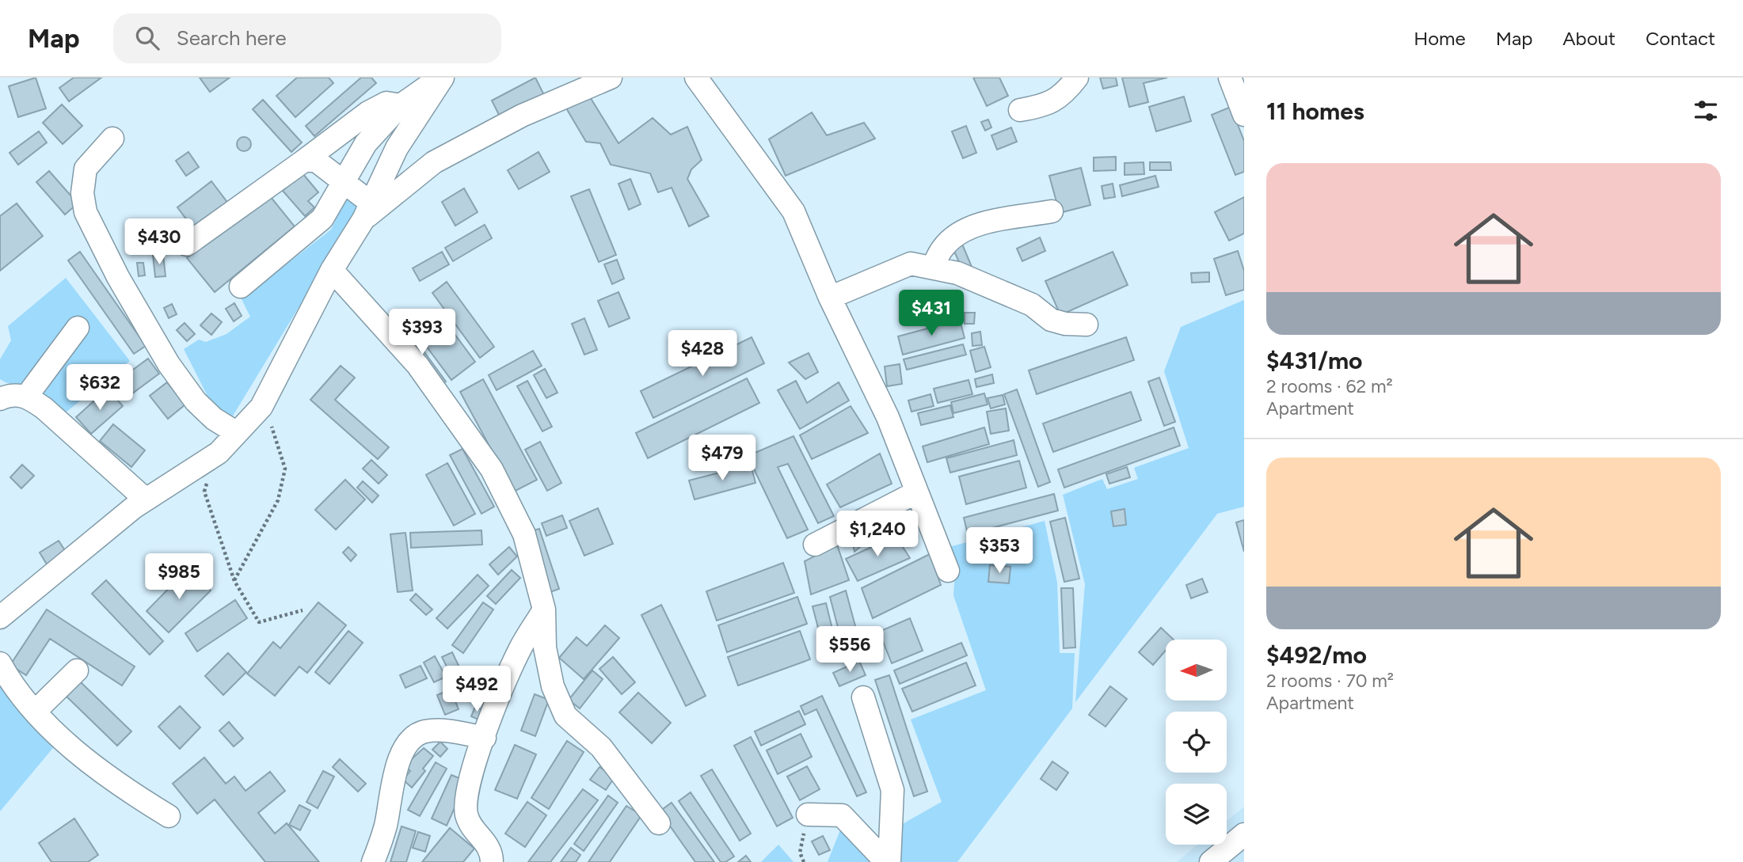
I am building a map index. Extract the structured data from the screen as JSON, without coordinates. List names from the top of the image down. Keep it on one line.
{"north":"left","page":{"header":"Map","search":"Search here","nav":["Home","Map","About","Contact"],"heading":"11 homes","list":[{"name":"$431/mo","note":"2 rooms · 62 m² · Apartment"},{"name":"$492/mo","note":"2 rooms · 70 m² · Apartment"}],"price":["$430","$431","$393","$428","$632","$479","$1,240","$353","$985","$556","$492"]}}
